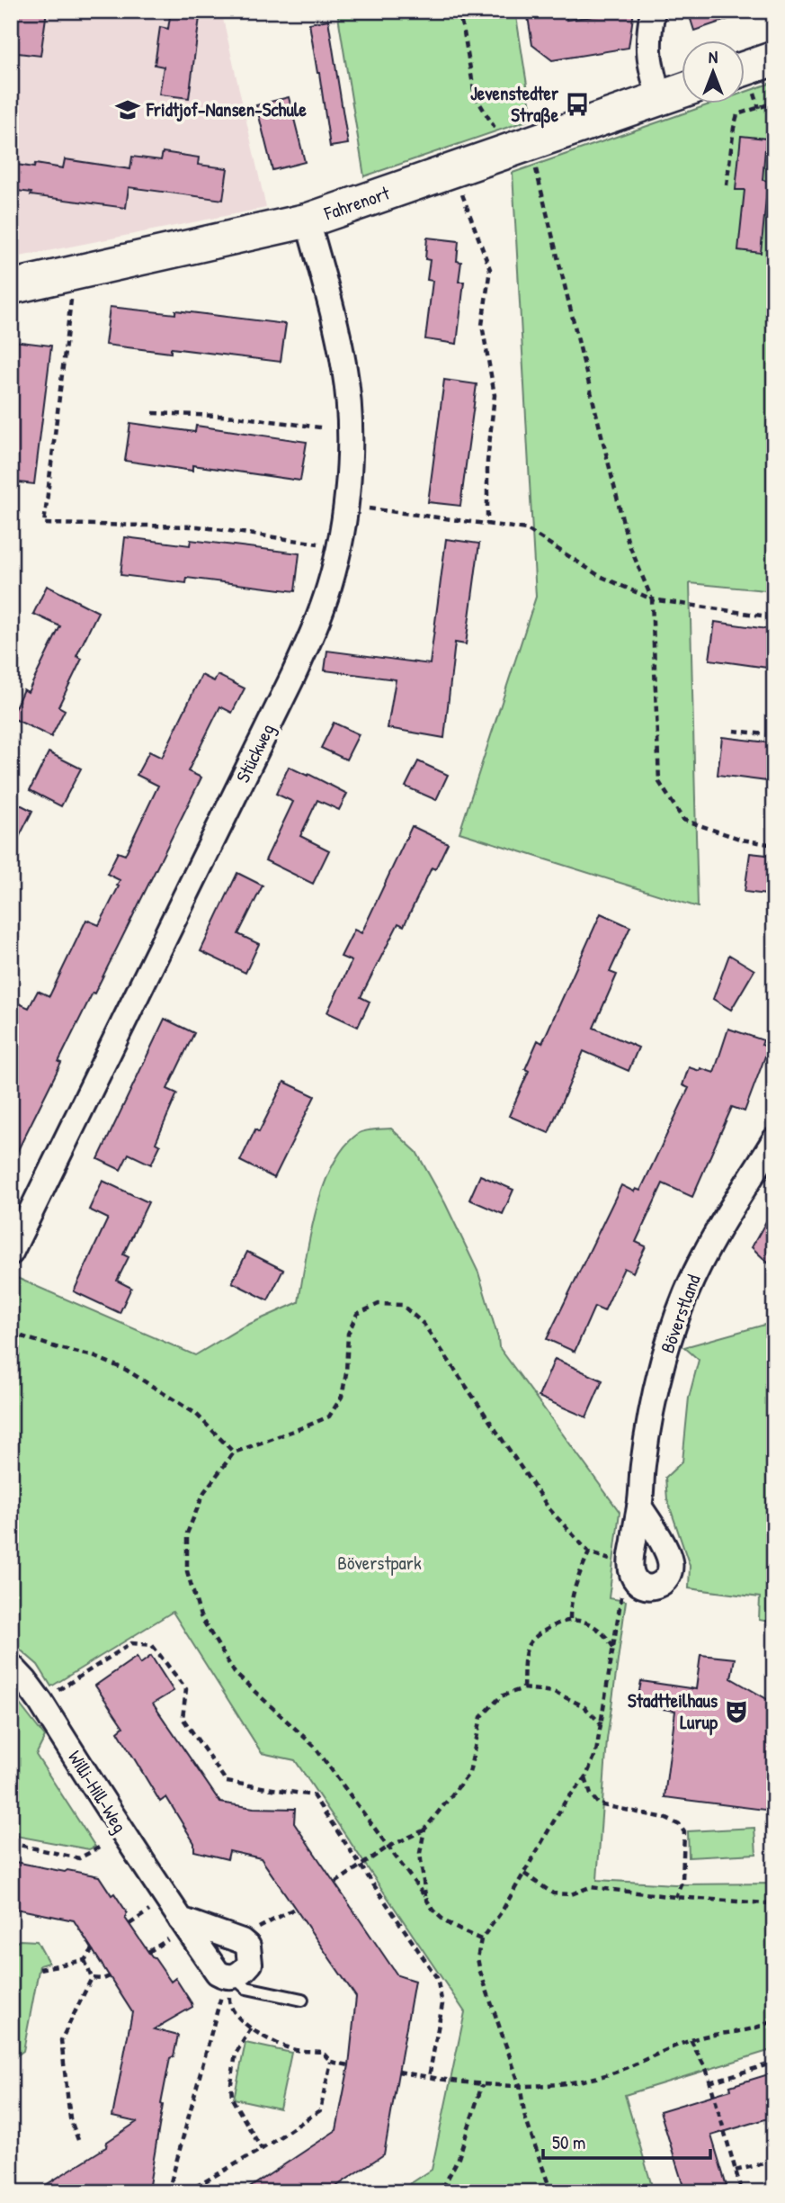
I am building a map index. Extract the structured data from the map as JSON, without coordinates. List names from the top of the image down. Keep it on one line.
{"streets":{"street":["Fahrenort","Stückweg","Böverstland","Willi-Hill-Weg"]},"crossings":[["Fahrenort","Stückweg"]],"parks":["Böverstpark"],"places":{"bus stop":["Jevenstedter Straße"],"school or university":["Fridtjof-Nansen-Schule"],"theatre":["Stadtteilhaus Lurup"]},"scale_bar":"50 m","north":"top"}
